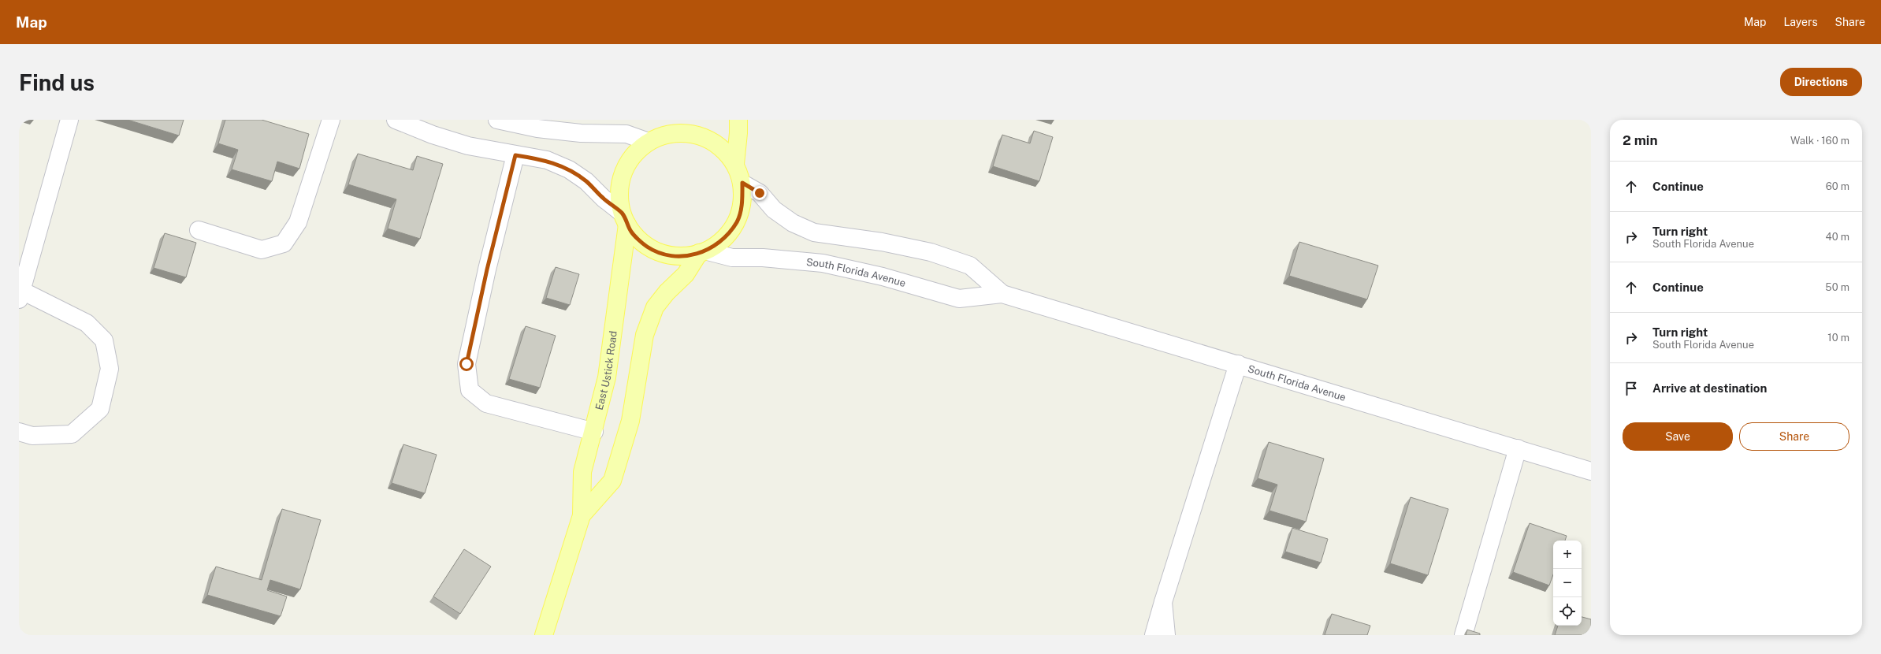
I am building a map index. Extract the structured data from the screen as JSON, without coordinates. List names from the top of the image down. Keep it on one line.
{"streets":{"main road":["East Ustick Road"],"street":["South Florida Avenue"]},"crossings":[["South Florida Avenue","East Ustick Road"]],"page":{"header":"Map","nav":["Map","Layers","Share"],"buttons":["Directions",["Save","Share"]],"title":"Find us","heading":["2 min","Walk · 160 m"],"list":[["Continue","60 m"],["Turn right","South Florida Avenue","40 m"],["Continue","50 m"],["Turn right","South Florida Avenue","10 m"],"Arrive at destination"],"map_buttons":["+","−"]}}
